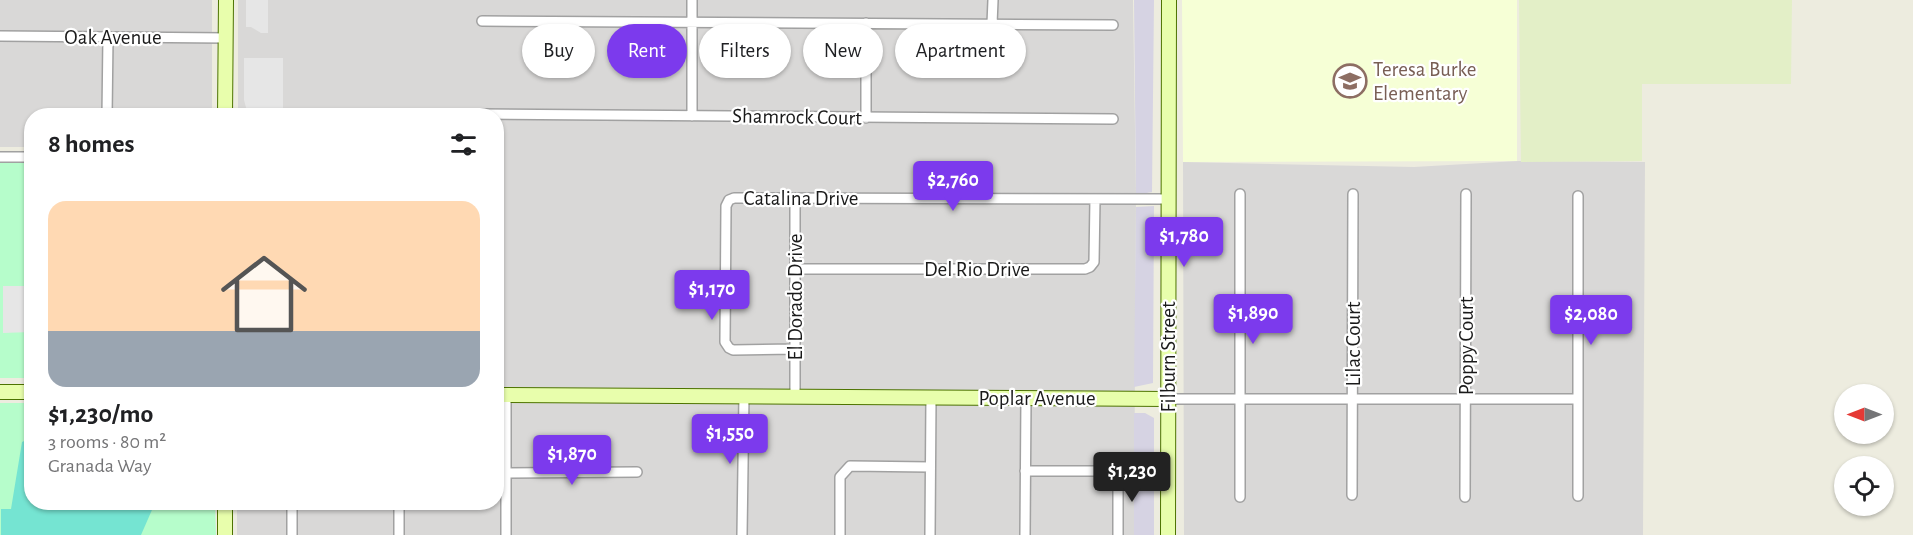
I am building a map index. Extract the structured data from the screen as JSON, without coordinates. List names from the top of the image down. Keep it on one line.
{"streets":{"street":["Oak Avenue","Shamrock Court","Catalina Drive","Del Rio Drive","El Dorado Drive","Lilac Court","Poppy Court","Filburn Street","Poplar Avenue"]},"crossings":[["Catalina Drive","Del Rio Drive"],["Catalina Drive","El Dorado Drive"],["Catalina Drive","Filburn Street"],["Del Rio Drive","El Dorado Drive"],["El Dorado Drive","Poplar Avenue"],["Lilac Court","Poplar Avenue"],["Poppy Court","Poplar Avenue"],["Filburn Street","Poplar Avenue"]],"places":{"school or university":["Teresa Burke Elementary"]},"north":"left","page":{"chip":["Buy","Rent","Filters","New","Apartment"],"heading":"8 homes","price":["$2,760","$1,780","$1,170","$1,890","$2,080","$1,550","$1,870","$1,230"],"list":[{"name":"$1,230/mo","note":"3 rooms · 80 m² · Granada Way"}]}}
